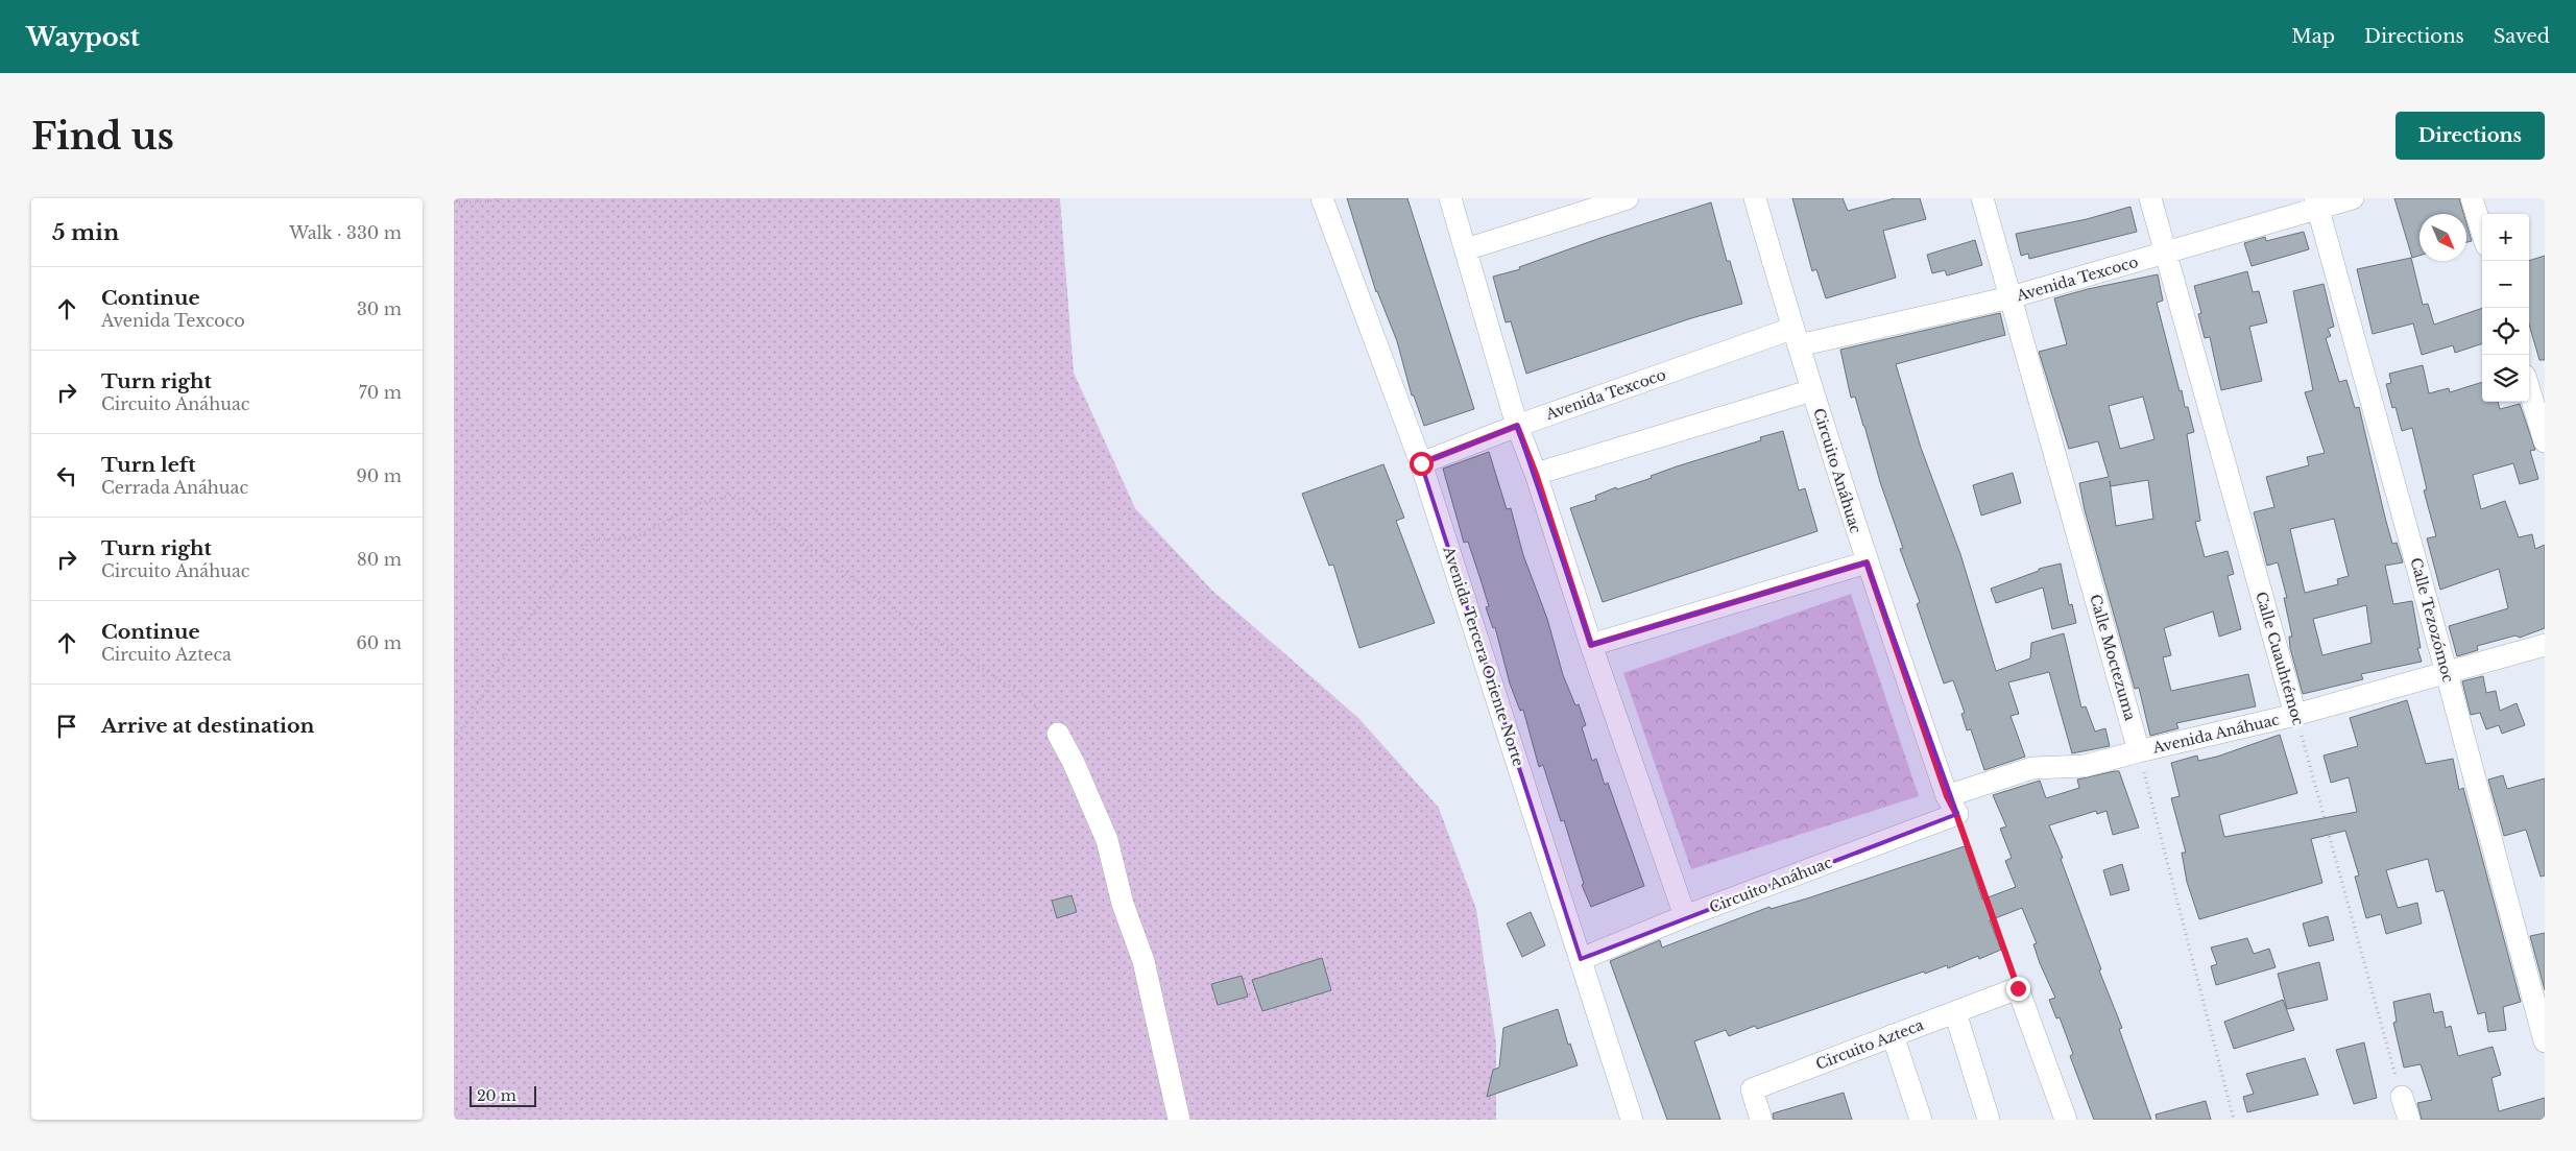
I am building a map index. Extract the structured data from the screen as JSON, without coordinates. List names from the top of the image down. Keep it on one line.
{"streets":{"street":["Avenida Texcoco","Circuito Anáhuac","Calle Tezozómoc","Avenida Tercera Oriente Norte","Calle Moctezuma","Calle Cuauhtémoc","Avenida Anáhuac","Circuito Azteca"]},"crossings":[["Avenida Texcoco","Circuito Anáhuac"],["Avenida Texcoco","Calle Tezozómoc"],["Avenida Texcoco","Avenida Tercera Oriente Norte"],["Avenida Texcoco","Calle Moctezuma"],["Avenida Texcoco","Calle Cuauhtémoc"],["Circuito Anáhuac","Avenida Anáhuac"],["Calle Tezozómoc","Avenida Anáhuac"],["Calle Moctezuma","Avenida Anáhuac"],["Calle Cuauhtémoc","Avenida Anáhuac"]],"scale_bar":"20 m","north":"bottom right","page":{"header":"Waypost","nav":["Map","Directions","Saved"],"buttons":"Directions","title":"Find us","heading":["5 min","Walk · 330 m"],"map_buttons":["+","−"],"list":[["Continue","Avenida Texcoco","30 m"],["Turn right","Circuito Anáhuac","70 m"],["Turn left","Cerrada Anáhuac","90 m"],["Turn right","Circuito Anáhuac","80 m"],["Continue","Circuito Azteca","60 m"],"Arrive at destination"],"scale":"20 m"}}
